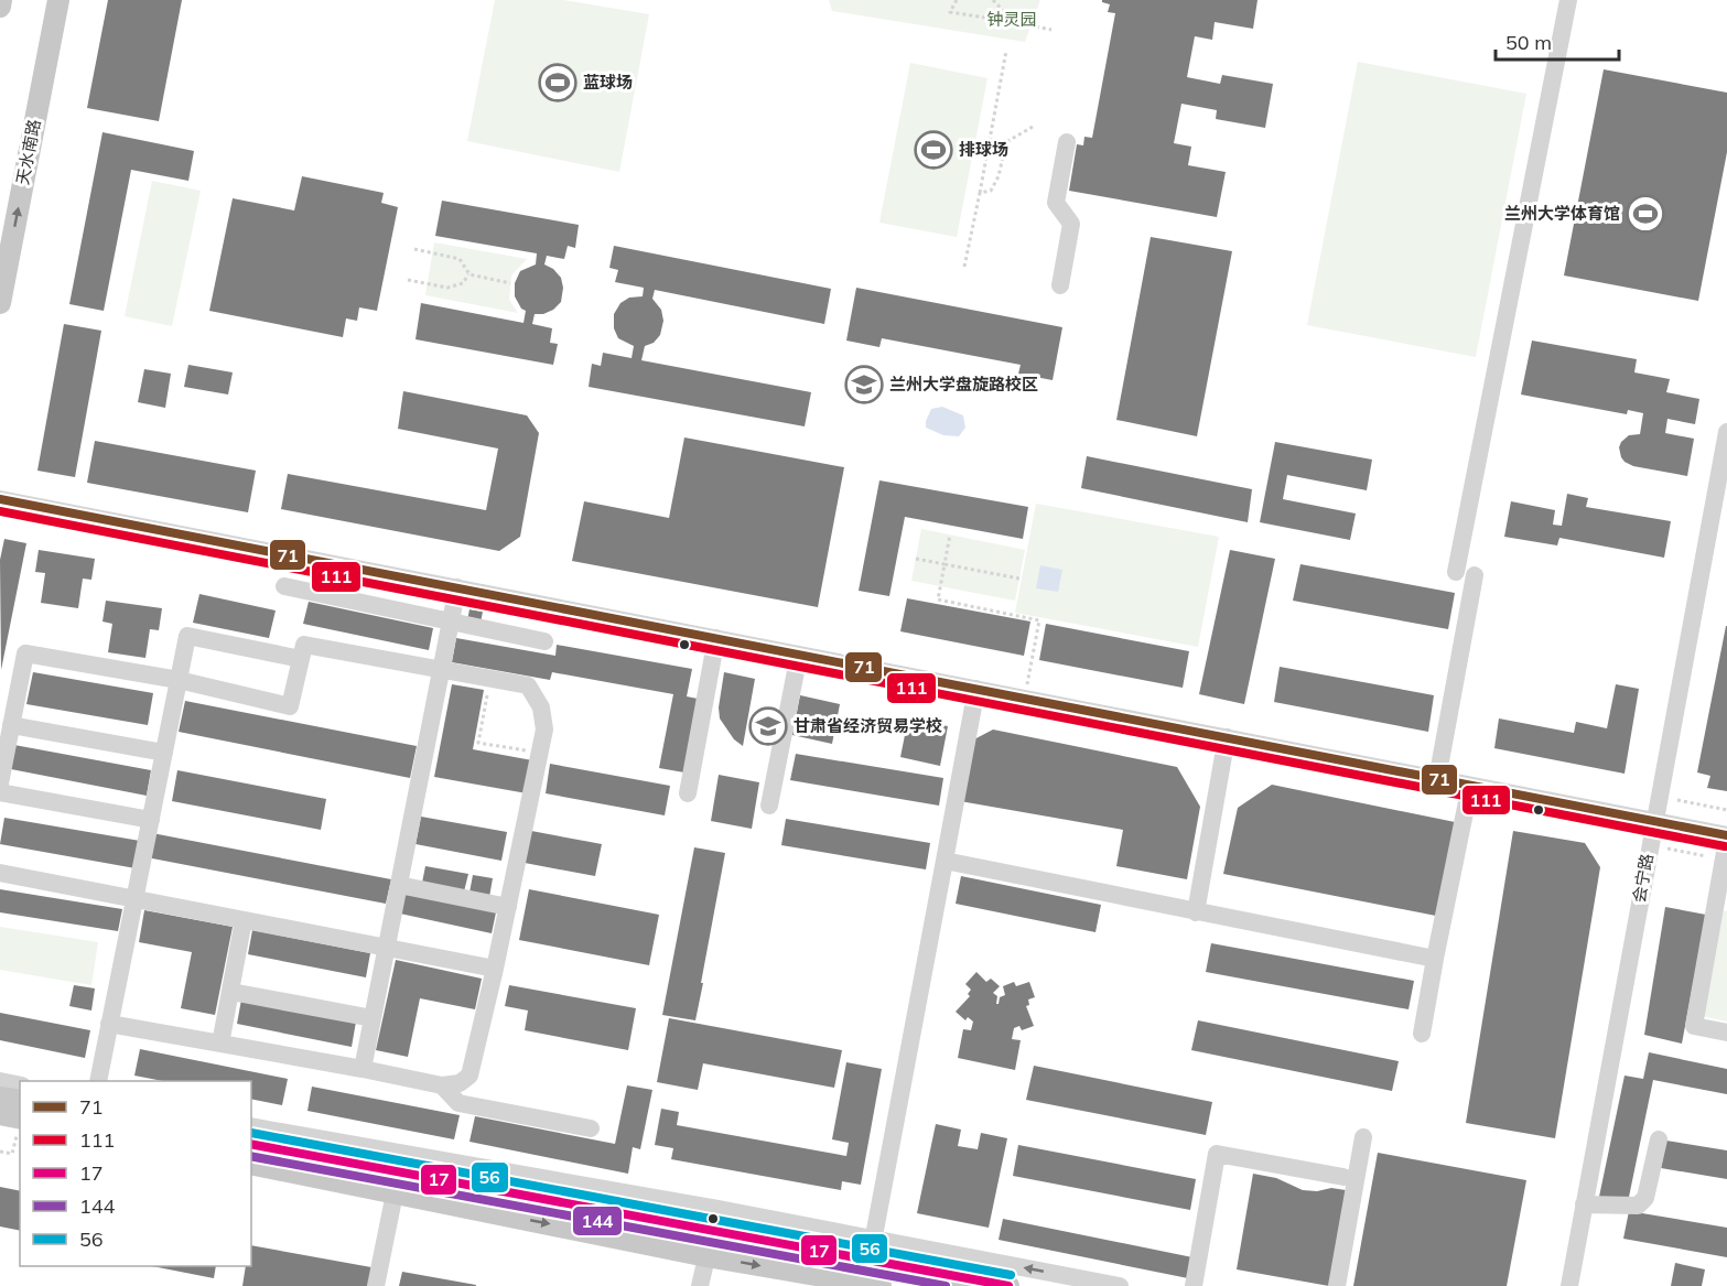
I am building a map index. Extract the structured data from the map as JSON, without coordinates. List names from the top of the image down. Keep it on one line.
{"streets":{"main road":["天水南路"],"street":["会宁路"]},"one_way":["天水南路"],"parks":["钟灵园"],"places":{"sports":["蓝球场","排球场","兰州大学体育馆"],"school or university":["兰州大学盘旋路校区","甘肃省经济贸易学校"]},"lines":["transit line 71","transit line 111","transit line 56","transit line 17","transit line 144"],"legend":["71","111","17","144","56"],"scale_bar":"50 m"}
